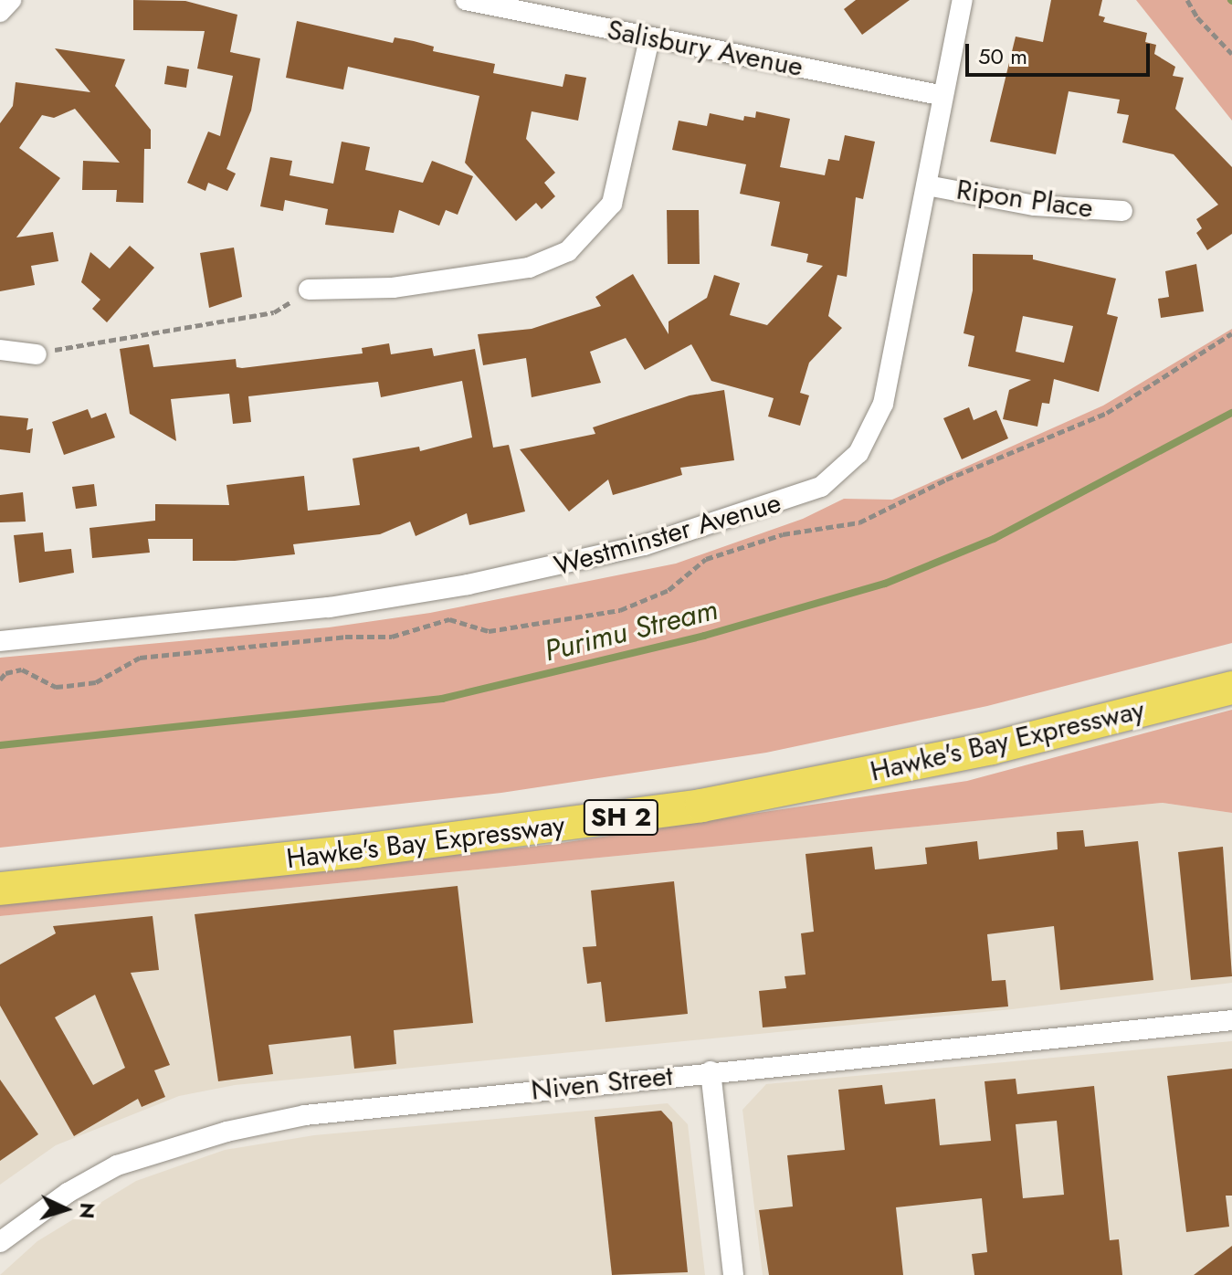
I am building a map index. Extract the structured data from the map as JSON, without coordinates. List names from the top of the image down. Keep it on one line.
{"streets":{"highway":["Hawke's Bay Expressway","SH 2"],"street":["Salisbury Avenue","Ripon Place","Westminster Avenue","Niven Street"]},"crossings":[["Salisbury Avenue","Westminster Avenue"],["Ripon Place","Westminster Avenue"]],"water":["Purimu Stream"],"scale_bar":"50 m","north":"right"}
